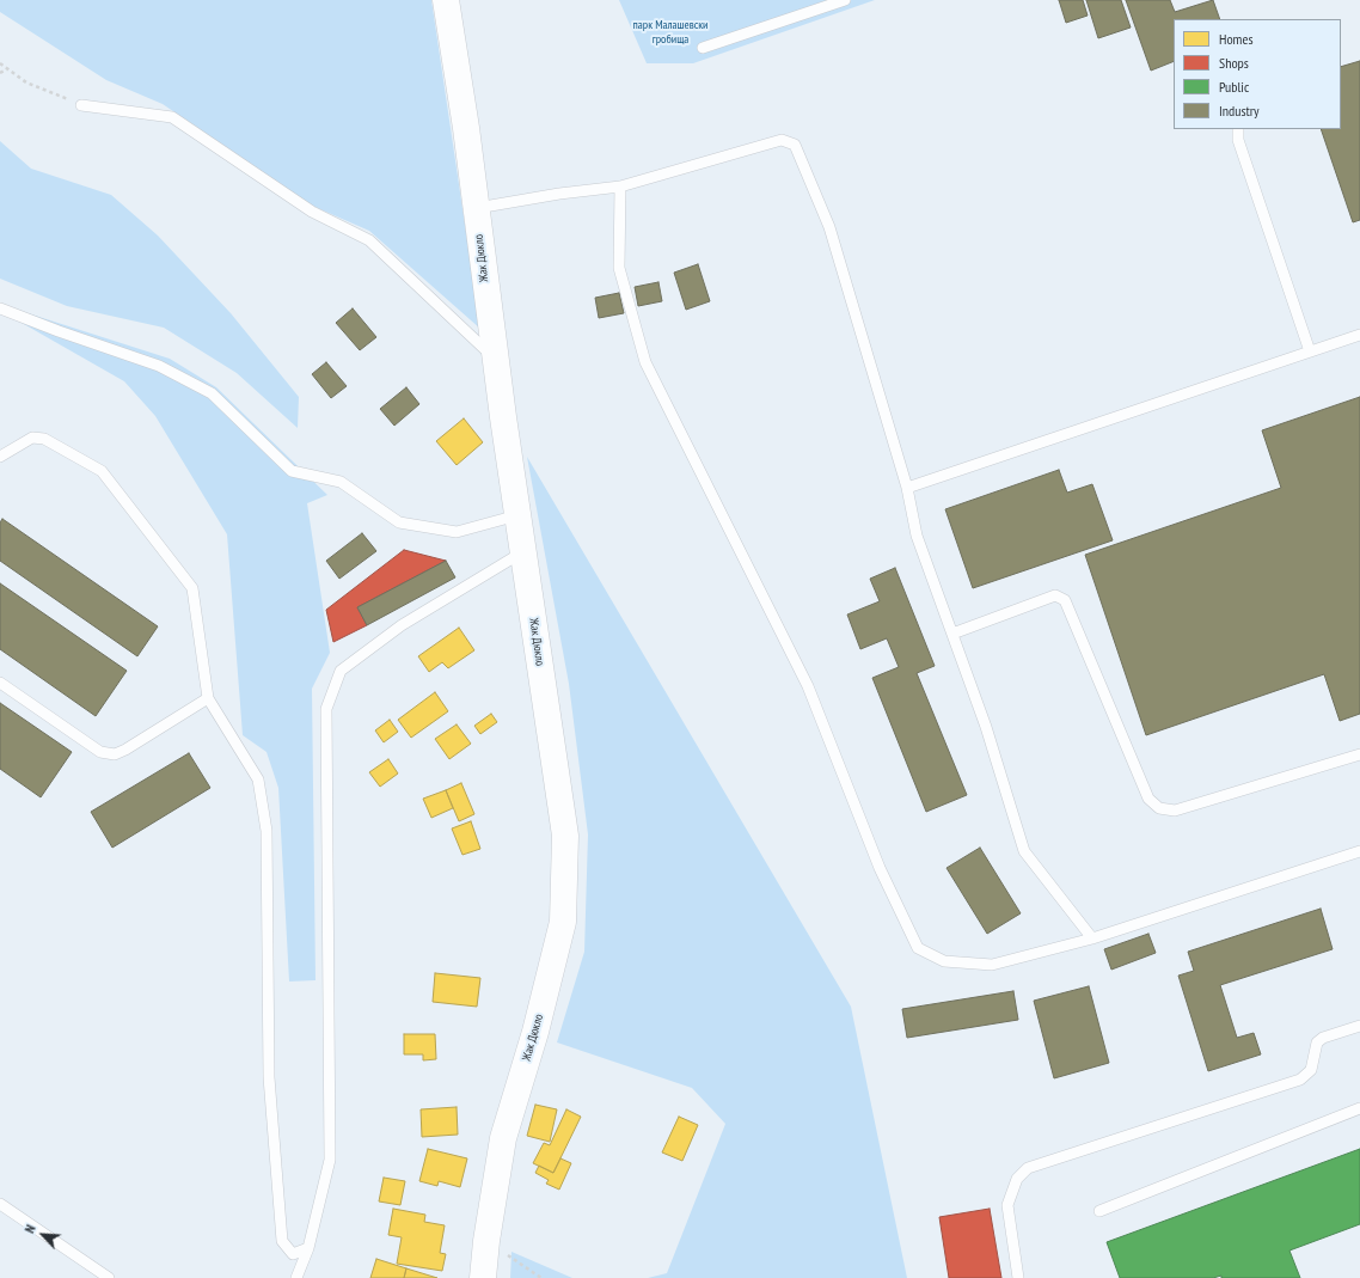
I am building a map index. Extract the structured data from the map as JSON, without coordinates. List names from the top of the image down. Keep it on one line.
{"streets":{"street":["Жак Дюкло"]},"parks":["парк Малашевски гробища"],"legend":["Homes","Shops","Public","Industry"],"north":"top left"}
